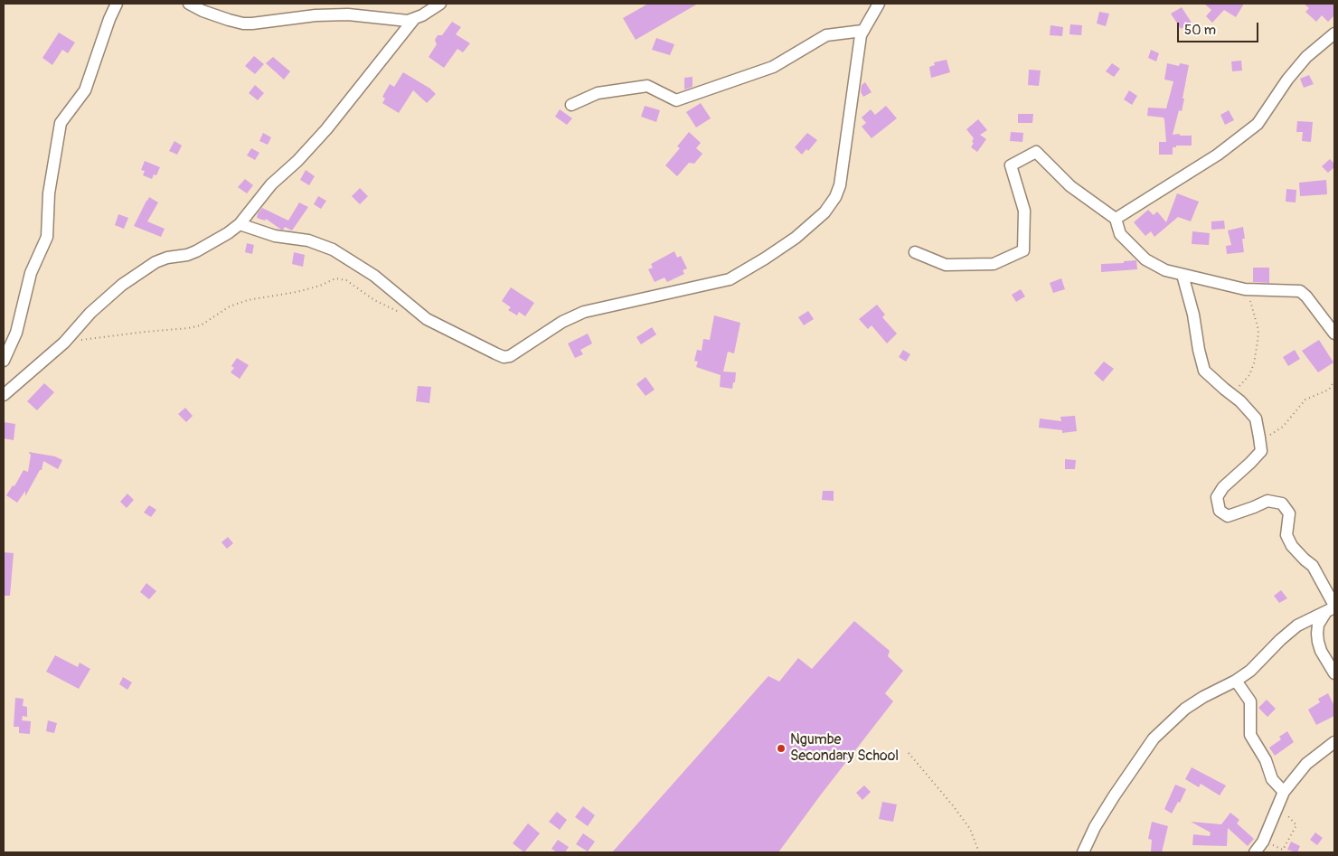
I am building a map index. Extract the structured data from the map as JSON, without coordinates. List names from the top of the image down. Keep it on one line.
{"places":["Ngumbe Secondary School"],"scale_bar":"50 m"}
